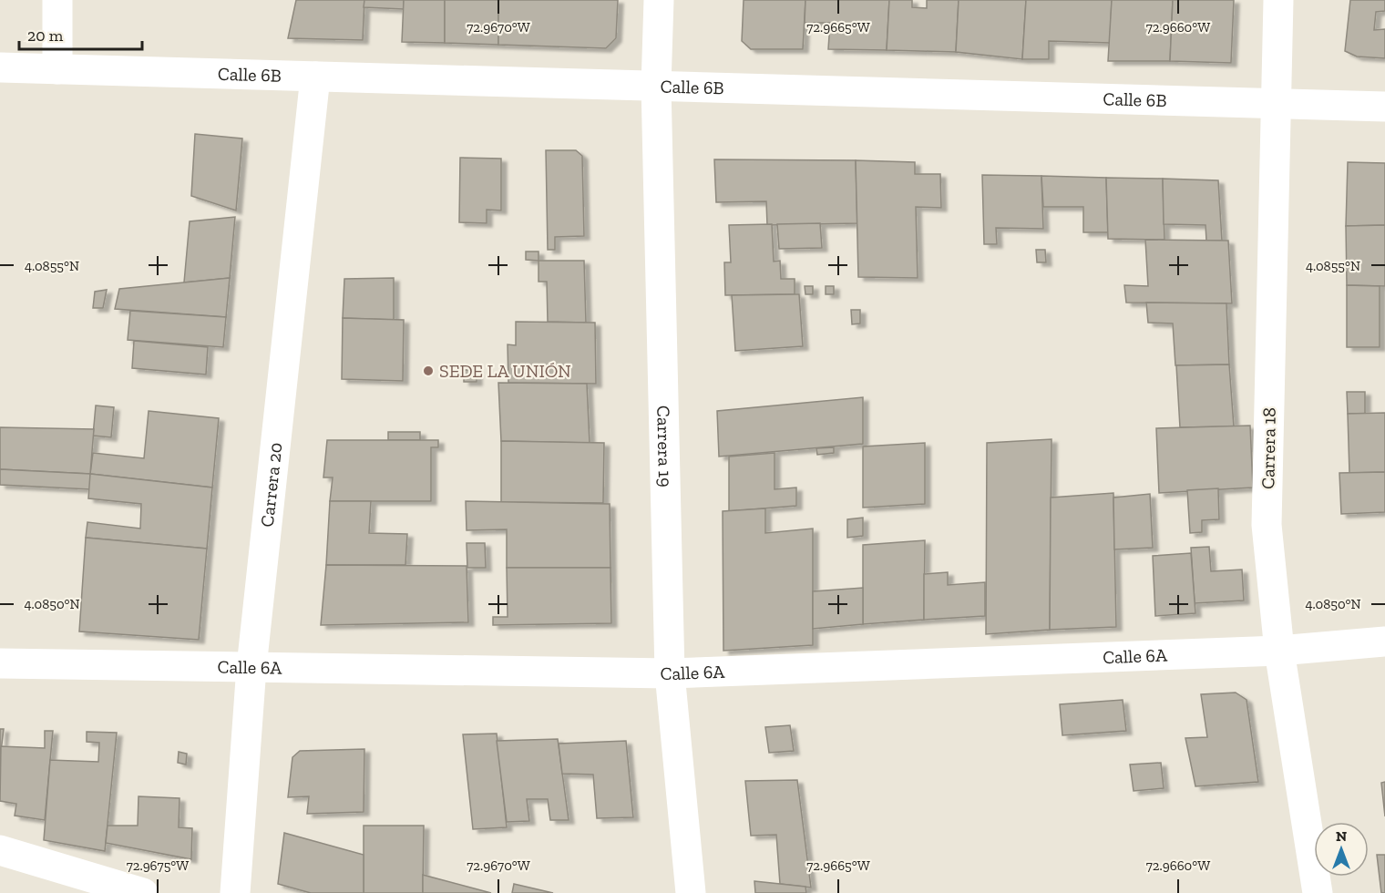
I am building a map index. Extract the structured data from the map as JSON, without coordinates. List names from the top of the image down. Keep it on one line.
{"streets":{"street":["Calle 6B","Carrera 19","Carrera 18","Carrera 20","Calle 6A"]},"crossings":[["Calle 6B","Carrera 19"],["Calle 6B","Carrera 18"],["Calle 6B","Carrera 20"],["Carrera 19","Calle 6A"],["Carrera 18","Calle 6A"],["Carrera 20","Calle 6A"]],"places":["SEDE LA UNIÓN"],"scale_bar":"20 m","north":"top","coordinates":["72.9670°W","72.9665°W","72.9660°W","4.0855°N","4.0850°N","72.9675°W"]}
